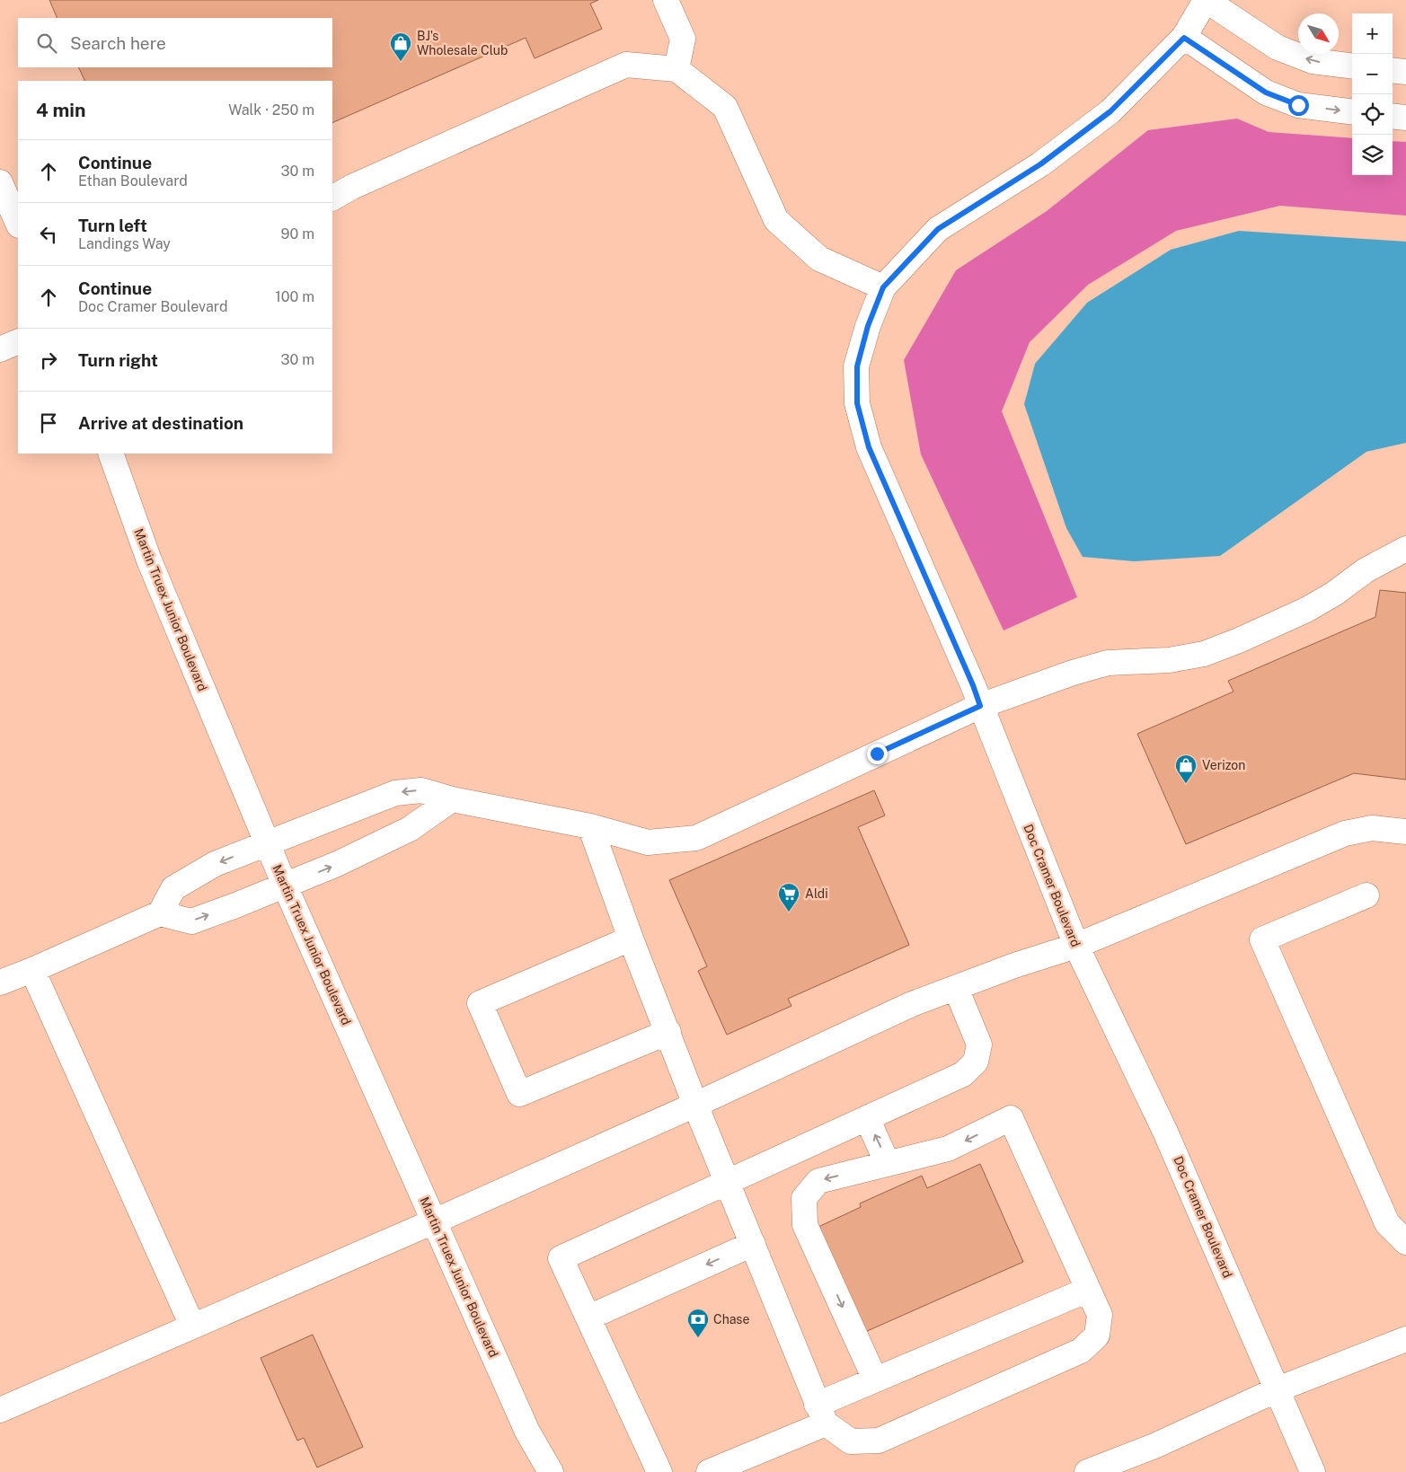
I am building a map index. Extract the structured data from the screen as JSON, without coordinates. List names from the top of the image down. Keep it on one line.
{"streets":{"street":["Martin Truex Junior Boulevard","Doc Cramer Boulevard"]},"places":{"shop":["BJ's Wholesale Club","Verizon"],"supermarket":["Aldi"],"bank":["Chase"]},"north":"bottom right","page":{"map_buttons":["+","−"],"search":"Search here","heading":["4 min","Walk · 250 m"],"list":[["Continue","Ethan Boulevard","30 m"],["Turn left","Landings Way","90 m"],["Continue","Doc Cramer Boulevard","100 m"],["Turn right","30 m"],"Arrive at destination"]}}
